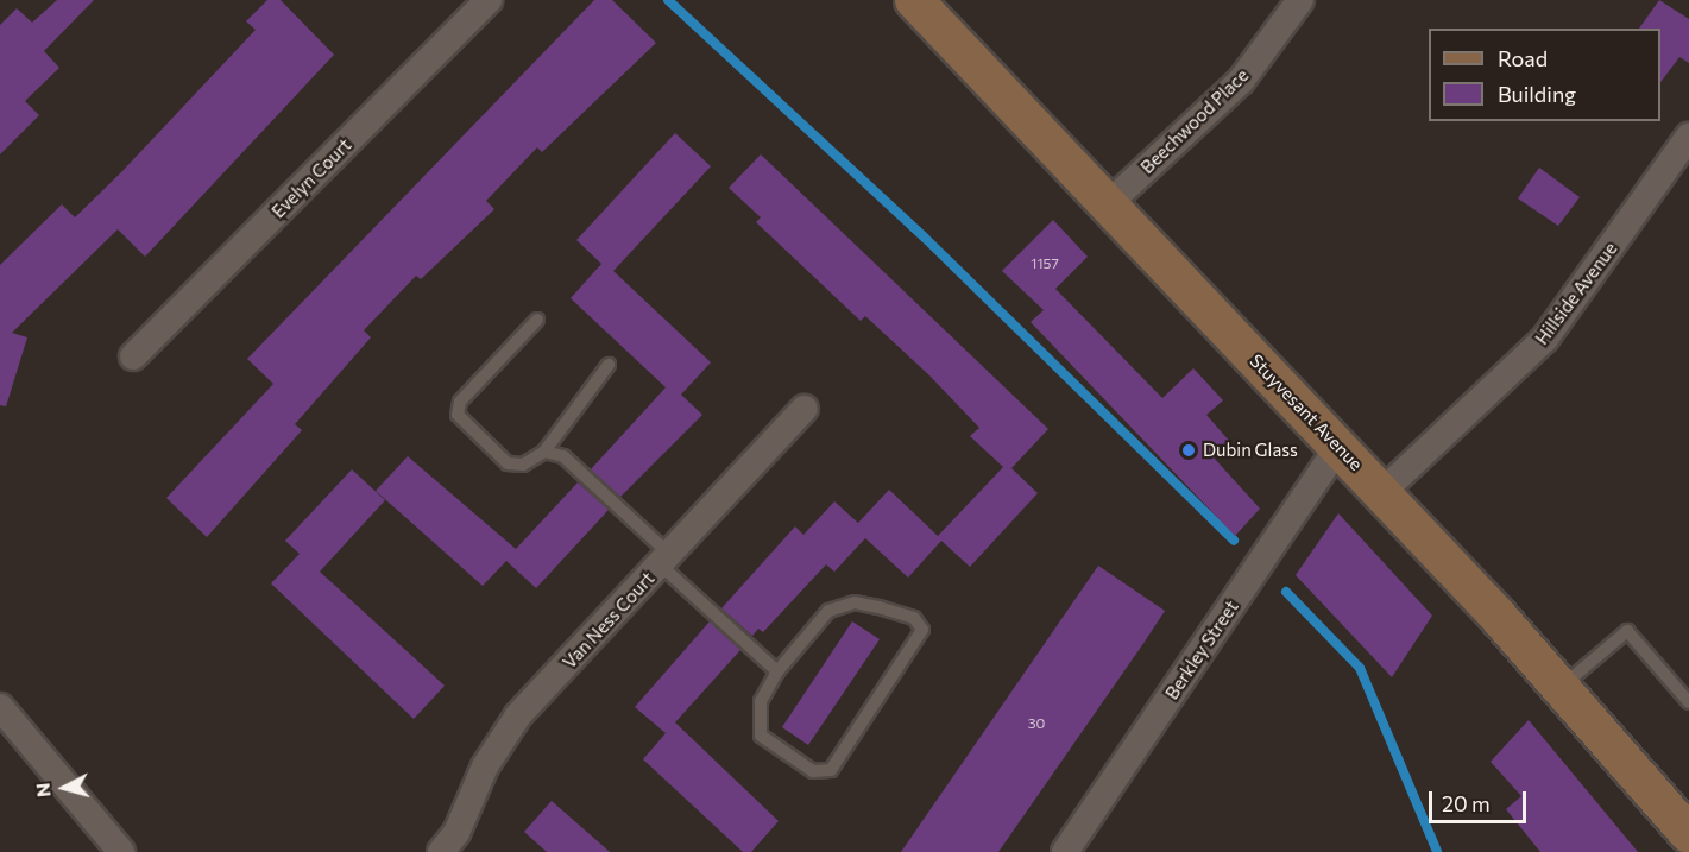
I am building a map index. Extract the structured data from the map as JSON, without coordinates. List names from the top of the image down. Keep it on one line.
{"streets":{"main road":["Stuyvesant Avenue"],"street":["Beechwood Place","Evelyn Court","Hillside Avenue","Van Ness Court","Berkley Street"]},"crossings":[["Beechwood Place","Stuyvesant Avenue"],["Hillside Avenue","Stuyvesant Avenue"],["Stuyvesant Avenue","Berkley Street"]],"places":["Dubin Glass"],"house_numbers":["1157","30"],"legend":["Road","Building"],"scale_bar":"20 m","north":"left"}
